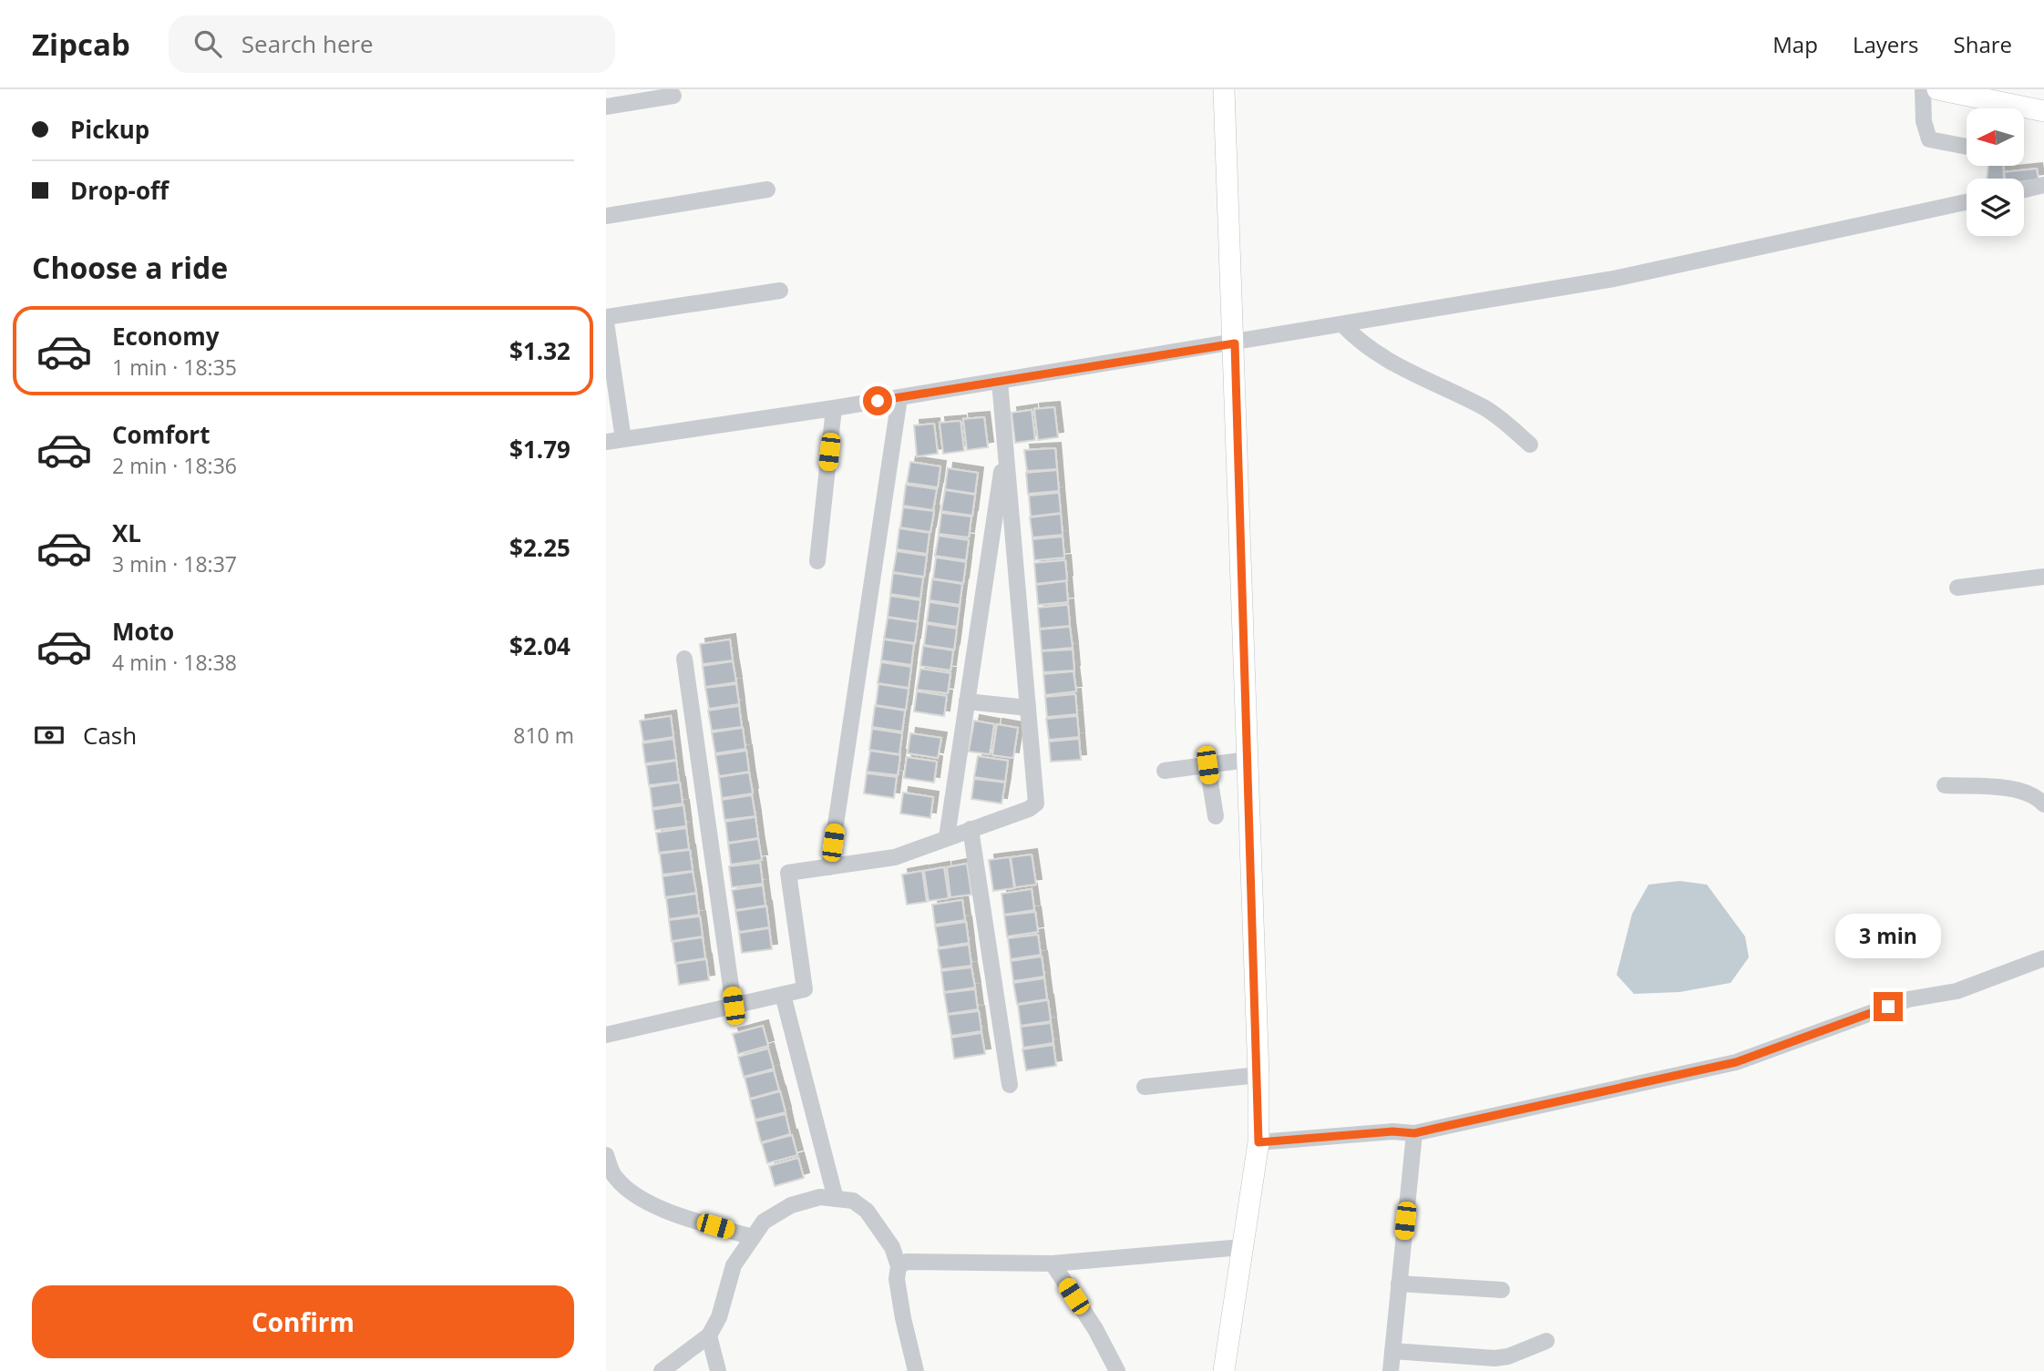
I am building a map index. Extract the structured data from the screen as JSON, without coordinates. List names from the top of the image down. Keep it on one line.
{"north":"left","page":{"header":"Zipcab","search":"Search here","nav":["Map","Layers","Share"],"banner":["Pickup","Drop-off"],"heading":"Choose a ride","list":[{"name":"Economy","note":"1 min · 18:35","value":"$1.32"},{"name":"Comfort","note":"2 min · 18:36","value":"$1.79"},{"name":"XL","note":"3 min · 18:37","value":"$2.25"},{"name":"Moto","note":"4 min · 18:38","value":"$2.04"}],"pay":["Cash","810 m"],"bubble":"3 min","buttons":"Confirm"}}
